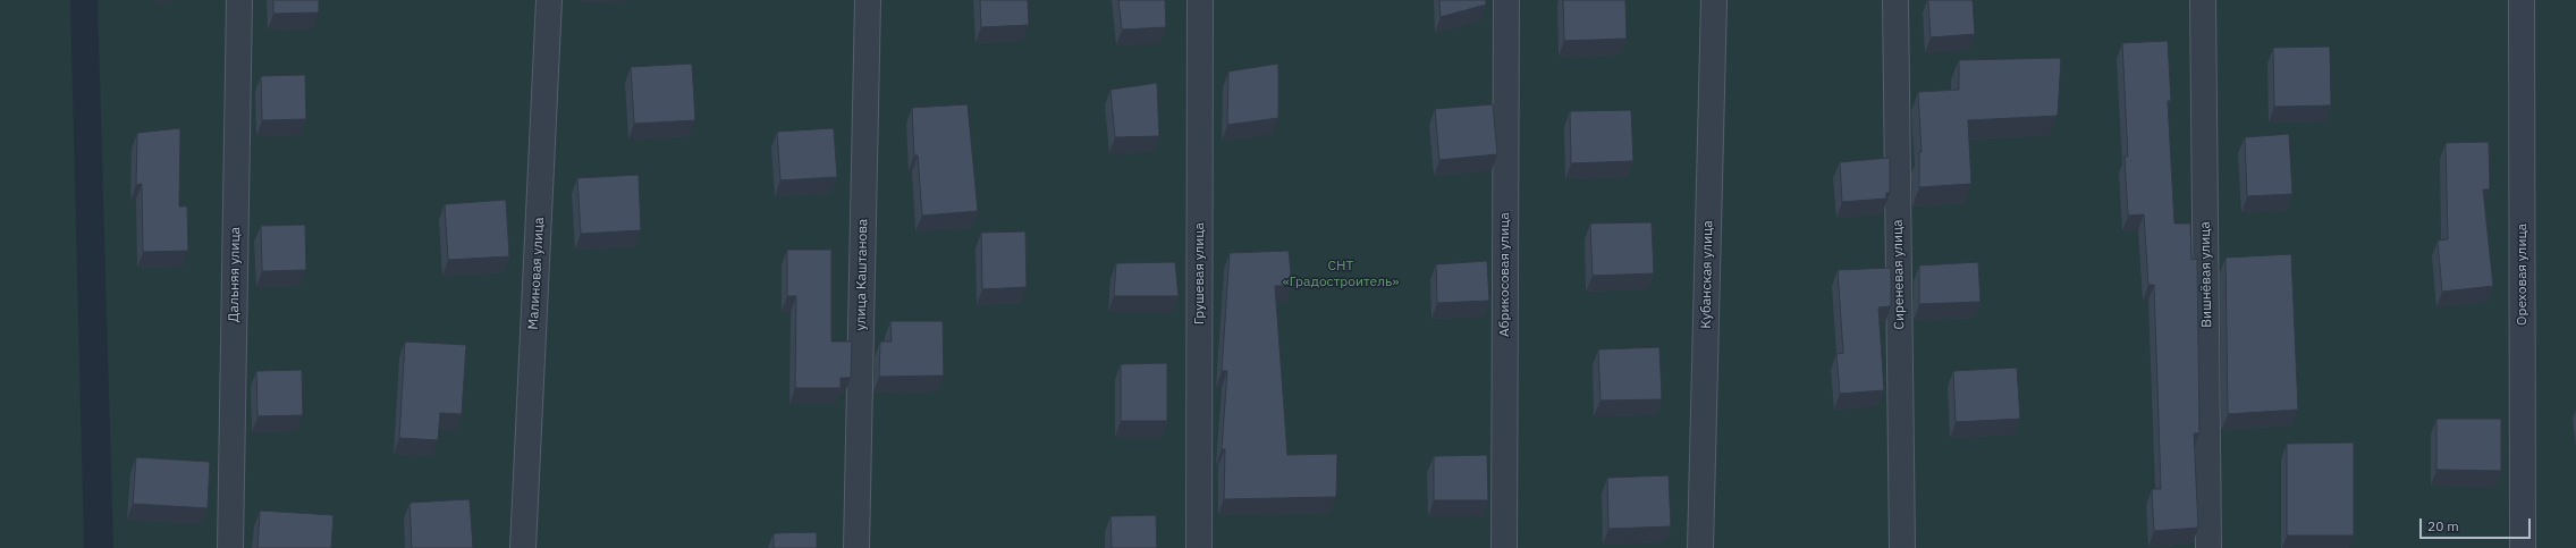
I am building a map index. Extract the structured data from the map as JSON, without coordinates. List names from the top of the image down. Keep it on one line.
{"streets":{"street":["Малиновая улица","Грушевая улица","Дальняя улица","улица Каштанова","Абрикосовая улица","Кубанская улица","Сиреневая улица","Вишнёвая улица","Ореховая улица"]},"parks":["СНТ «Градостроитель»"],"scale_bar":"20 m"}
